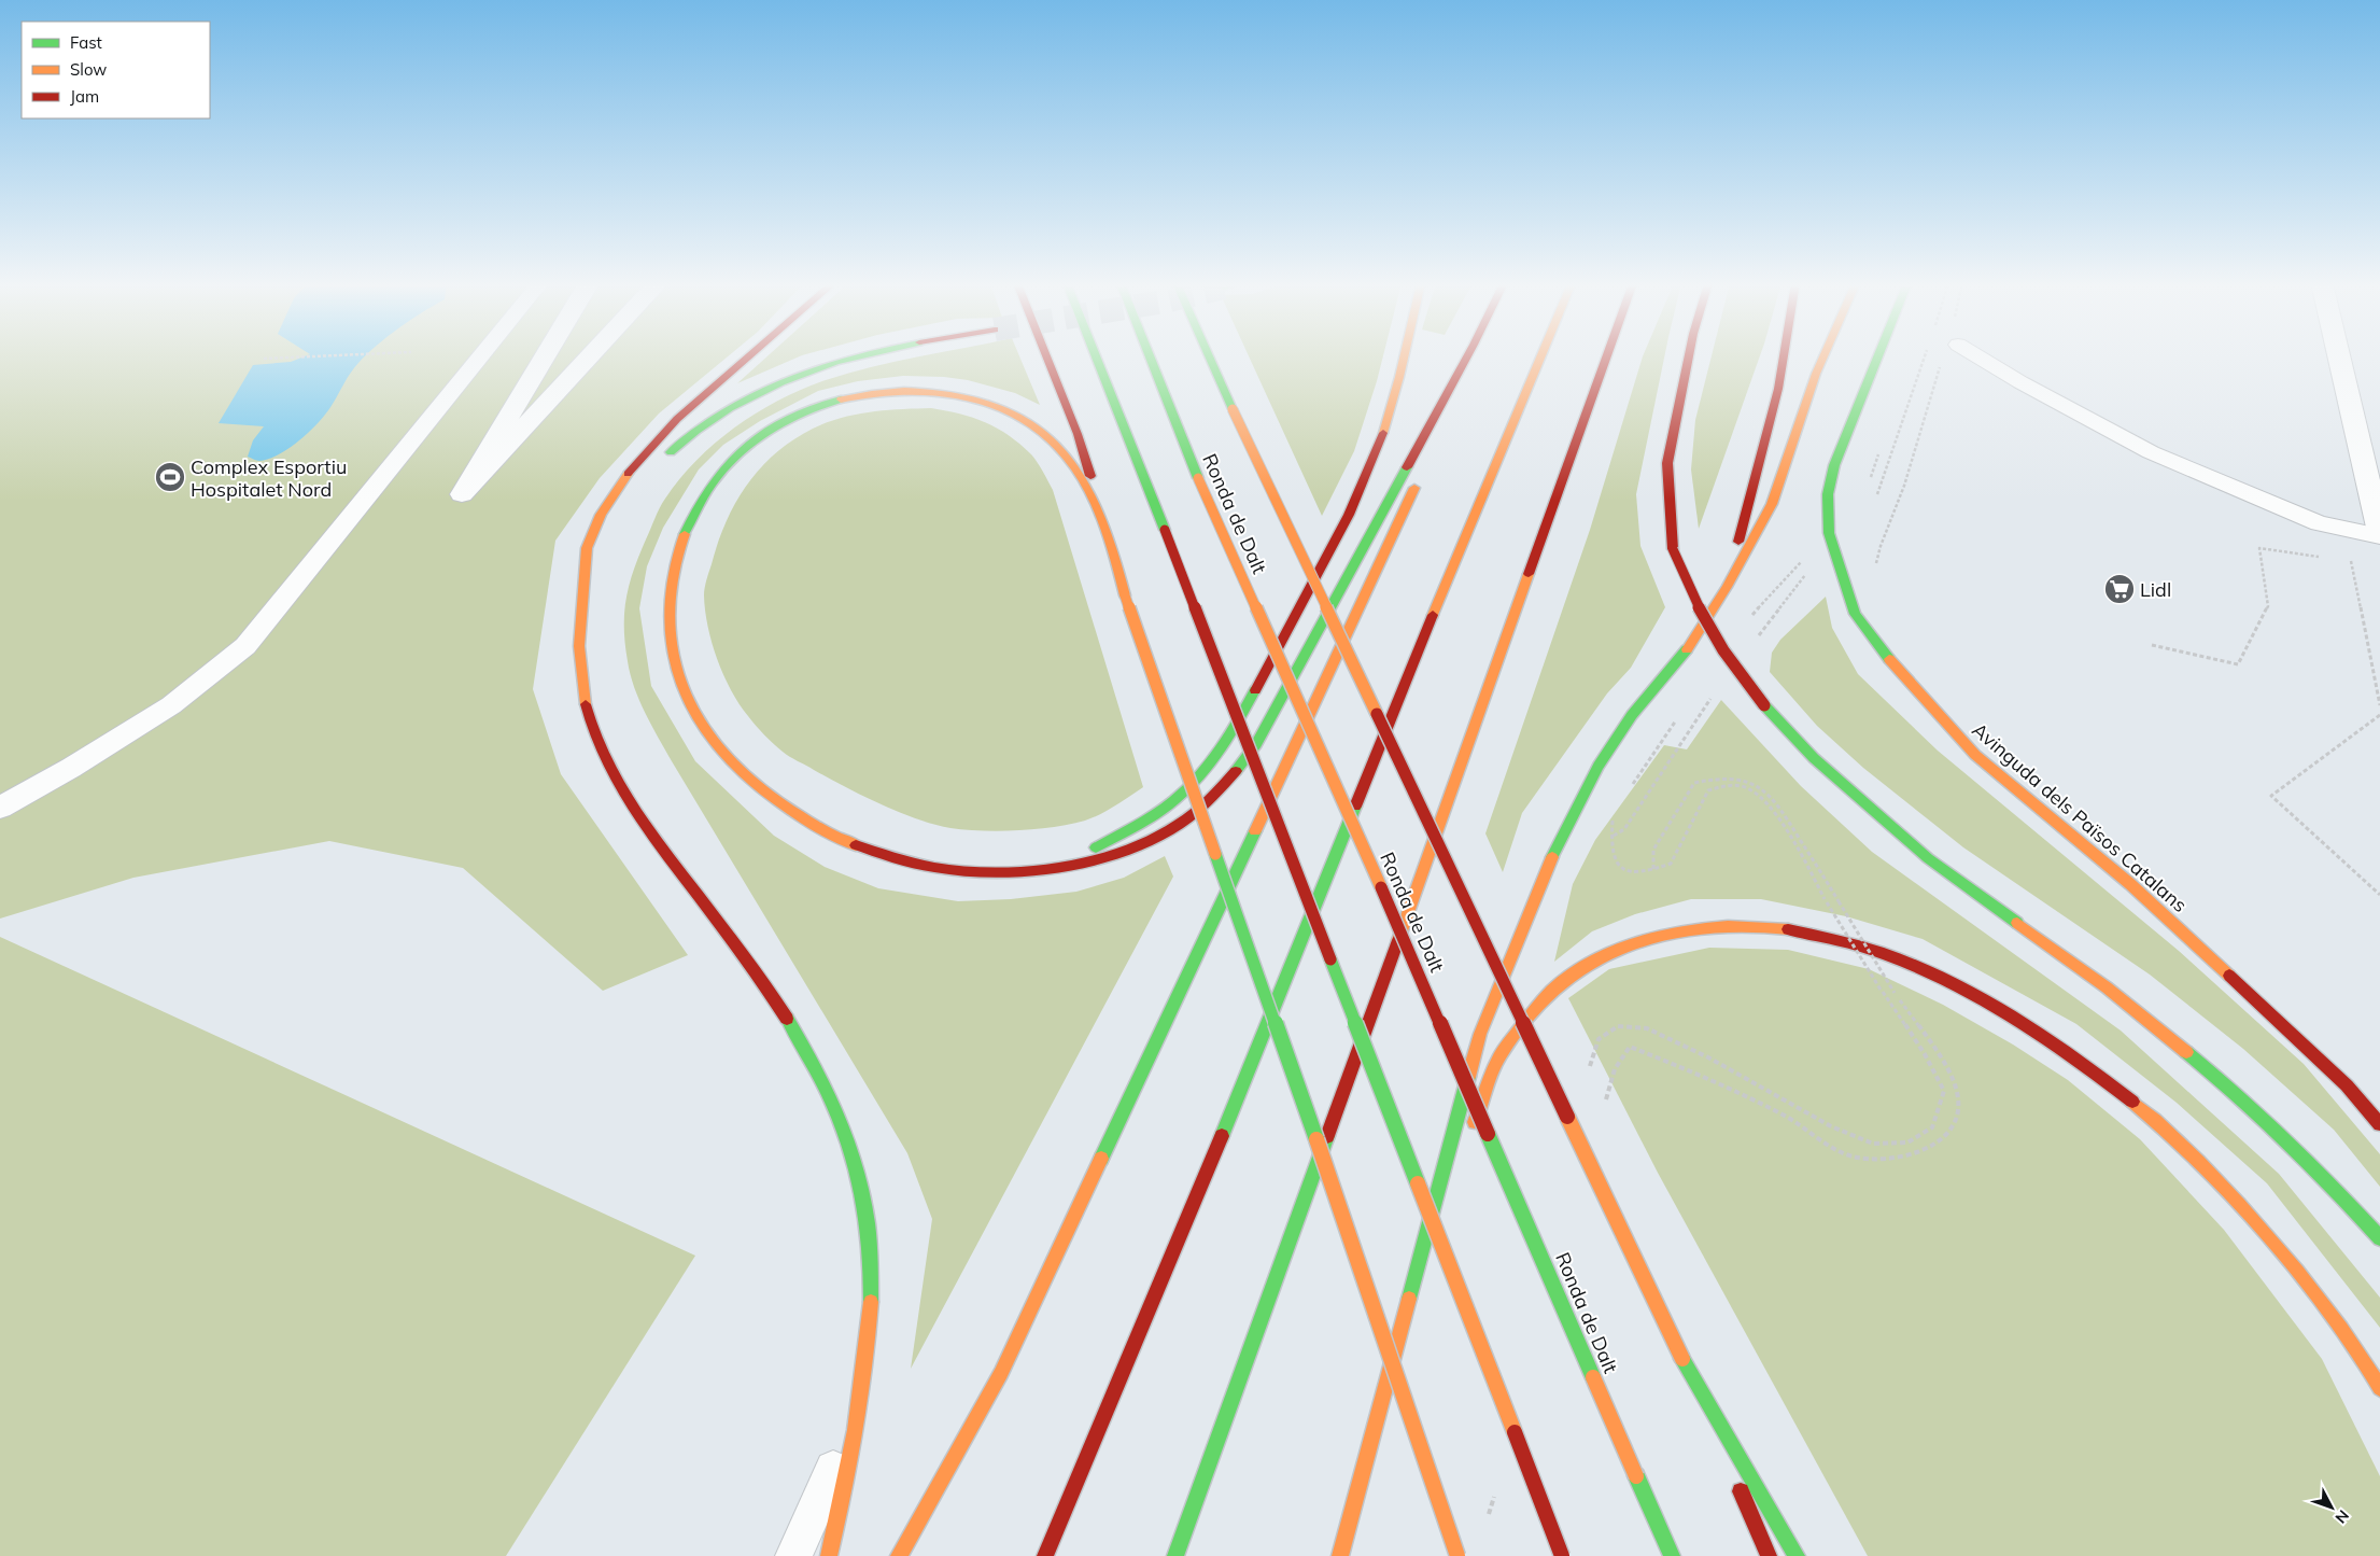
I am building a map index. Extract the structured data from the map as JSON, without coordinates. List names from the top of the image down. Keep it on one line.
{"streets":{"main road":["Ronda de Dalt","Avinguda dels Països Catalans"]},"places":{"sports":["Complex Esportiu Hospitalet Nord"],"supermarket":["Lidl"]},"legend":["Fast","Slow","Jam"],"north":"bottom right"}
